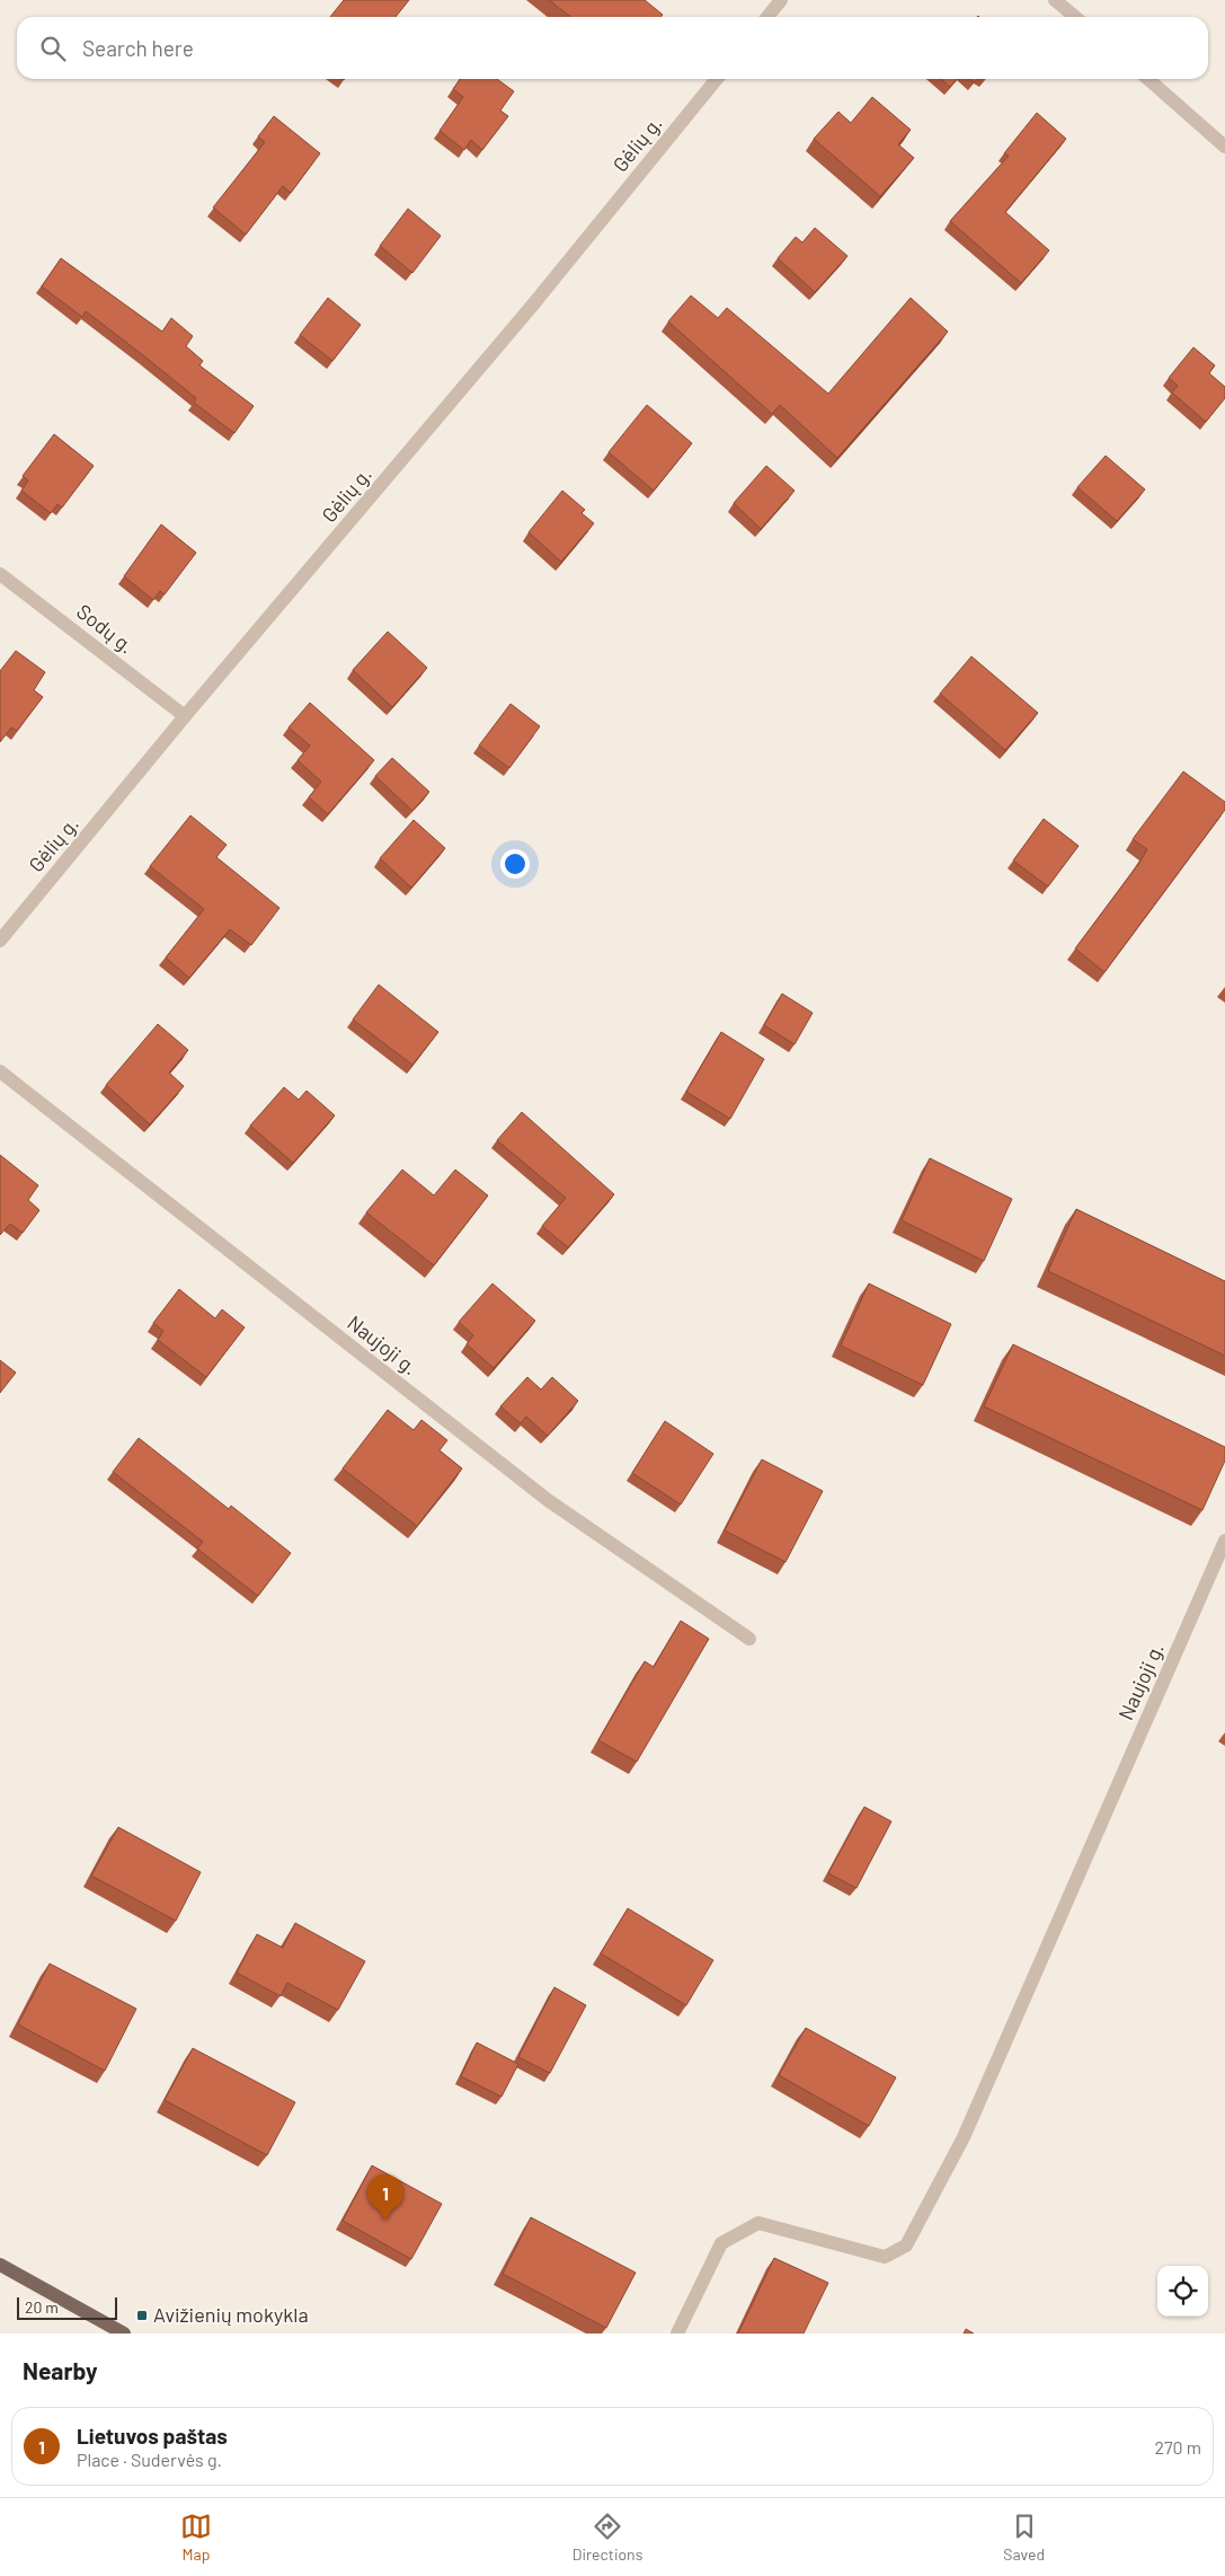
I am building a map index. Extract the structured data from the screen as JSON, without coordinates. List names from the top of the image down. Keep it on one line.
{"streets":{"street":["Gėlių g.","Sodų g.","Naujoji g."]},"crossings":[["Gėlių g.","Sodų g."]],"places":{"transit":["Avižienių mokykla"]},"scale_bar":"20 m","page":{"search":"Search here","pins":"1","scale":"20 m","heading":"Nearby","list":[{"mark":"1","name":"Lietuvos paštas","note":"Place · Sudervės g.","value":"270 m"}],"nav":["Map","Directions","Saved"]}}
